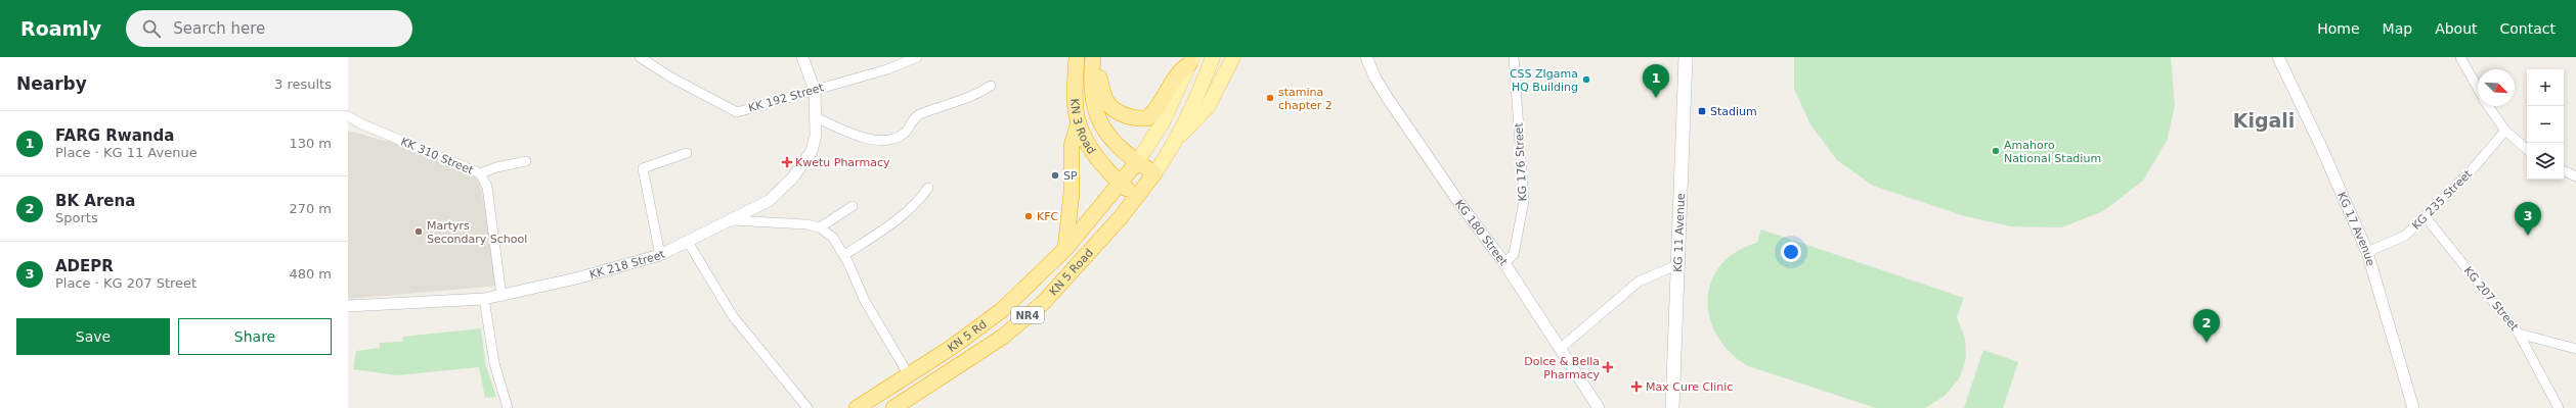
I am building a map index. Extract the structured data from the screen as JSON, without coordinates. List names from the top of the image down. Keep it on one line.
{"streets":{"highway":["KN 3 Road","KN 5 Road","NR4","KN 5 Rd"],"main road":["KG 11 Avenue"],"street":["KK 192 Street","KK 310 Street","KG 176 Street","KG 235 Street","KG 17 Avenue","KG 180 Street","KK 218 Street","KG 207 Street"]},"crossings":[["KK 192 Street","KK 218 Street"],["KN 3 Road","KN 5 Road"],["KN 3 Road","NR4"],["KK 310 Street","KK 218 Street"],["KG 176 Street","KG 180 Street"],["KG 235 Street","KG 17 Avenue"],["KG 235 Street","KG 207 Street"],["KN 5 Road","NR4"],["KN 5 Road","KN 5 Rd"]],"districts":["Kigali"],"places":{"other":["CSS ZIgama HQ Building","stamina chapter 2","Amahoro National Stadium","SP","KFC","Martyrs Secondary School"],"transit":["Stadium"],"health":["Kwetu Pharmacy","Dolce & Bella Pharmacy","Max Cure Clinic"]},"north":"bottom right","page":{"header":"Roamly","search":"Search here","nav":["Home","Map","About","Contact"],"heading":["Nearby","3 results"],"pins":["1","3","2"],"map_buttons":["+","−"],"list":[{"mark":"1","name":"FARG Rwanda","note":"Place · KG 11 Avenue","value":"130 m"},{"mark":"2","name":"BK Arena","note":"Sports","value":"270 m"},{"mark":"3","name":"ADEPR","note":"Place · KG 207 Street","value":"480 m"}],"buttons":["Save","Share"]}}
